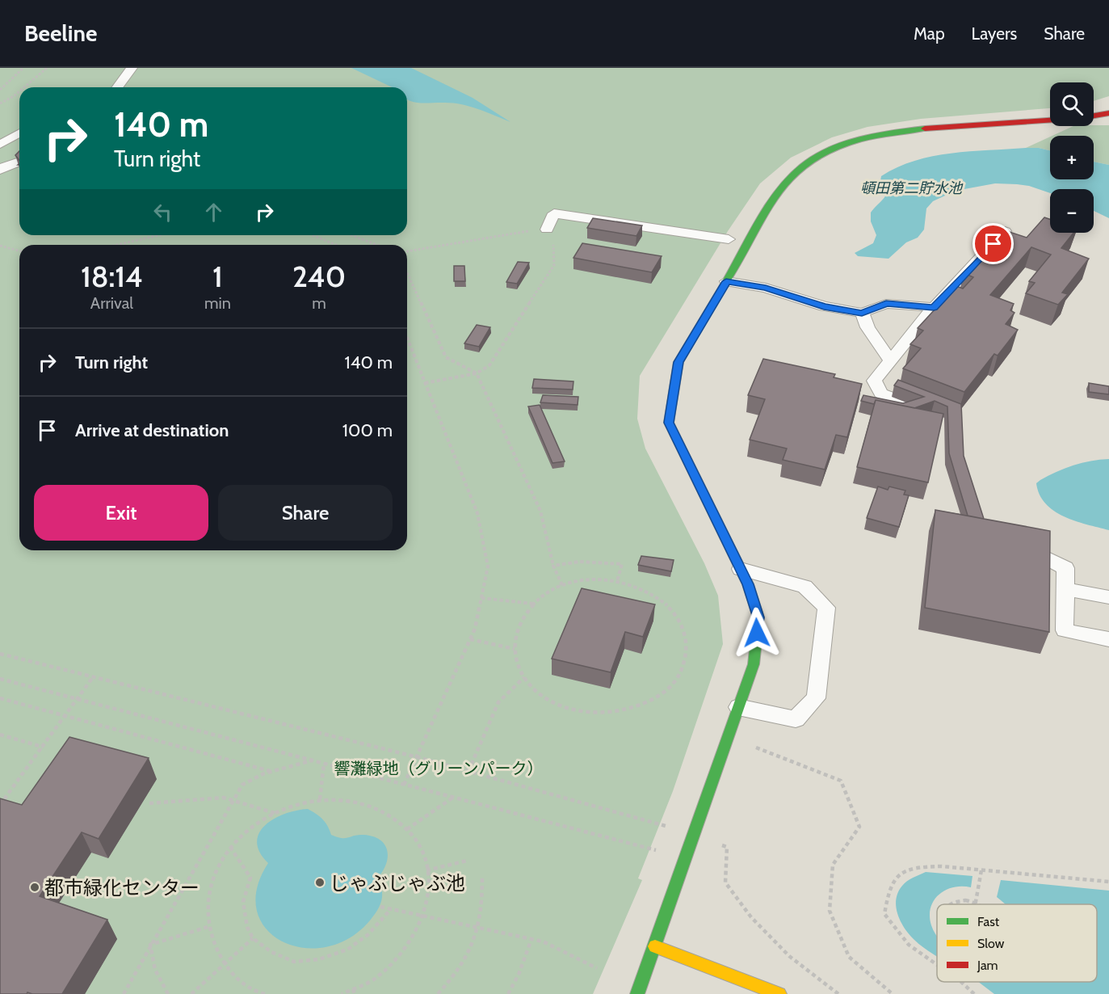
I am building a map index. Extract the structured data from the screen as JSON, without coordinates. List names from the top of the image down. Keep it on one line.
{"water":["頓田第二貯水池"],"parks":["響灘緑地（グリーンパーク）"],"places":["じゃぶじゃぶ池","都市緑化センター"],"legend":["Fast","Slow","Jam"],"page":{"header":"Beeline","nav":["Map","Layers","Share"],"map_buttons":["+","−"],"turn":["140 m","Turn right"],"eta":["18:14","Arrival","1","min","240","m"],"list":[{"name":"Turn right","value":"140 m"},{"name":"Arrive at destination","value":"100 m"}],"buttons":["Exit","Share"]}}
